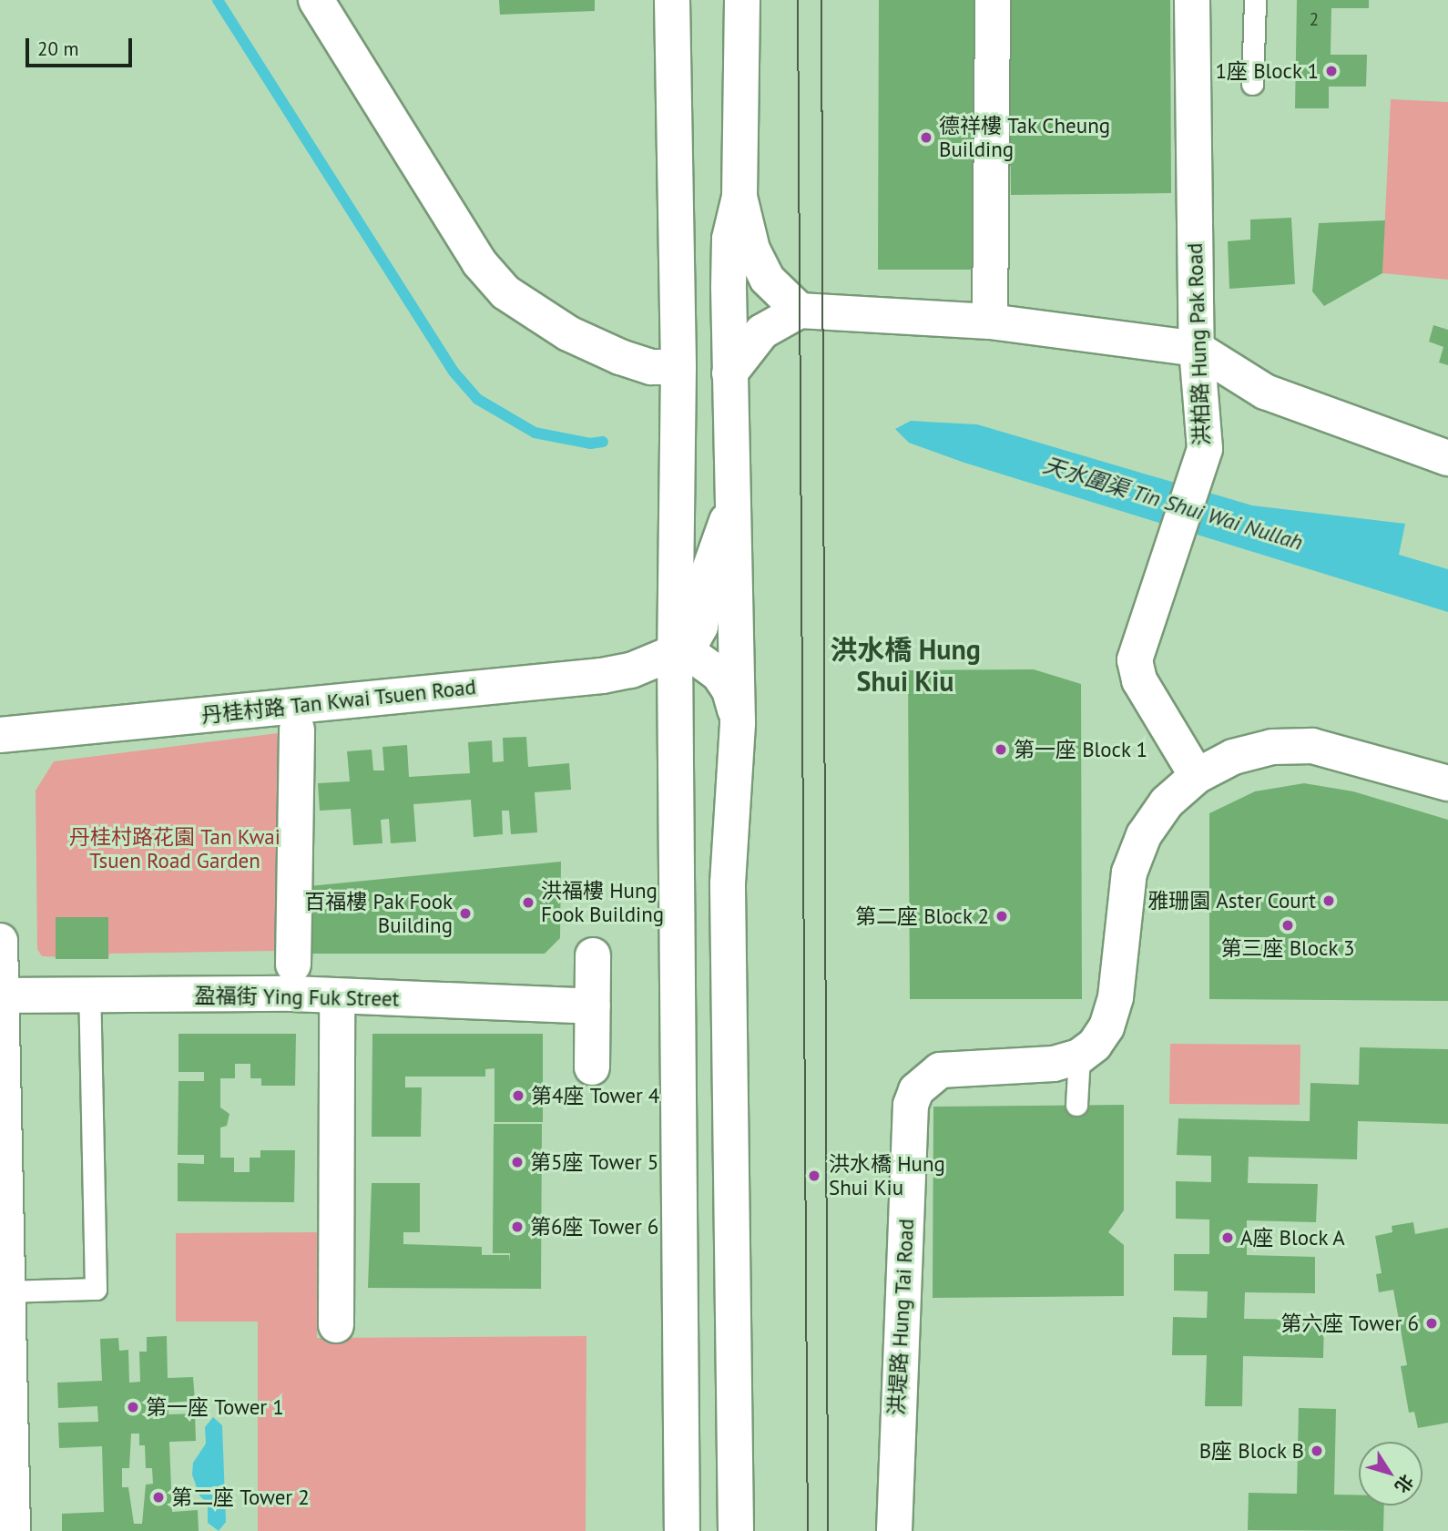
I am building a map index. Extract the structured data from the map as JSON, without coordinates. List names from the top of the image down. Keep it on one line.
{"streets":{"street":["洪柏路 Hung Pak Road","丹桂村路 Tan Kwai Tsuen Road","盈福街 Ying Fuk Street","洪堤路 Hung Tai Road"]},"districts":["洪水橋 Hung Shui Kiu"],"water":["天水圍渠 Tin Shui Wai Nullah"],"parks":["丹桂村路花園 Tan Kwai Tsuen Road Garden"],"places":["1座 Block 1","德祥樓 Tak Cheung Building","第一座 Block 1","雅珊園 Aster Court","洪福樓 Hung Fook Building","百福樓 Pak Fook Building","第二座 Block 2","第三座 Block 3","第4座 Tower 4","第5座 Tower 5","洪水橋 Hung Shui Kiu","第6座 Tower 6","A座 Block A","第六座 Tower 6","第一座 Tower 1","B座 Block B","第二座 Tower 2"],"house_numbers":["2"],"scale_bar":"20 m","north":"bottom right"}
